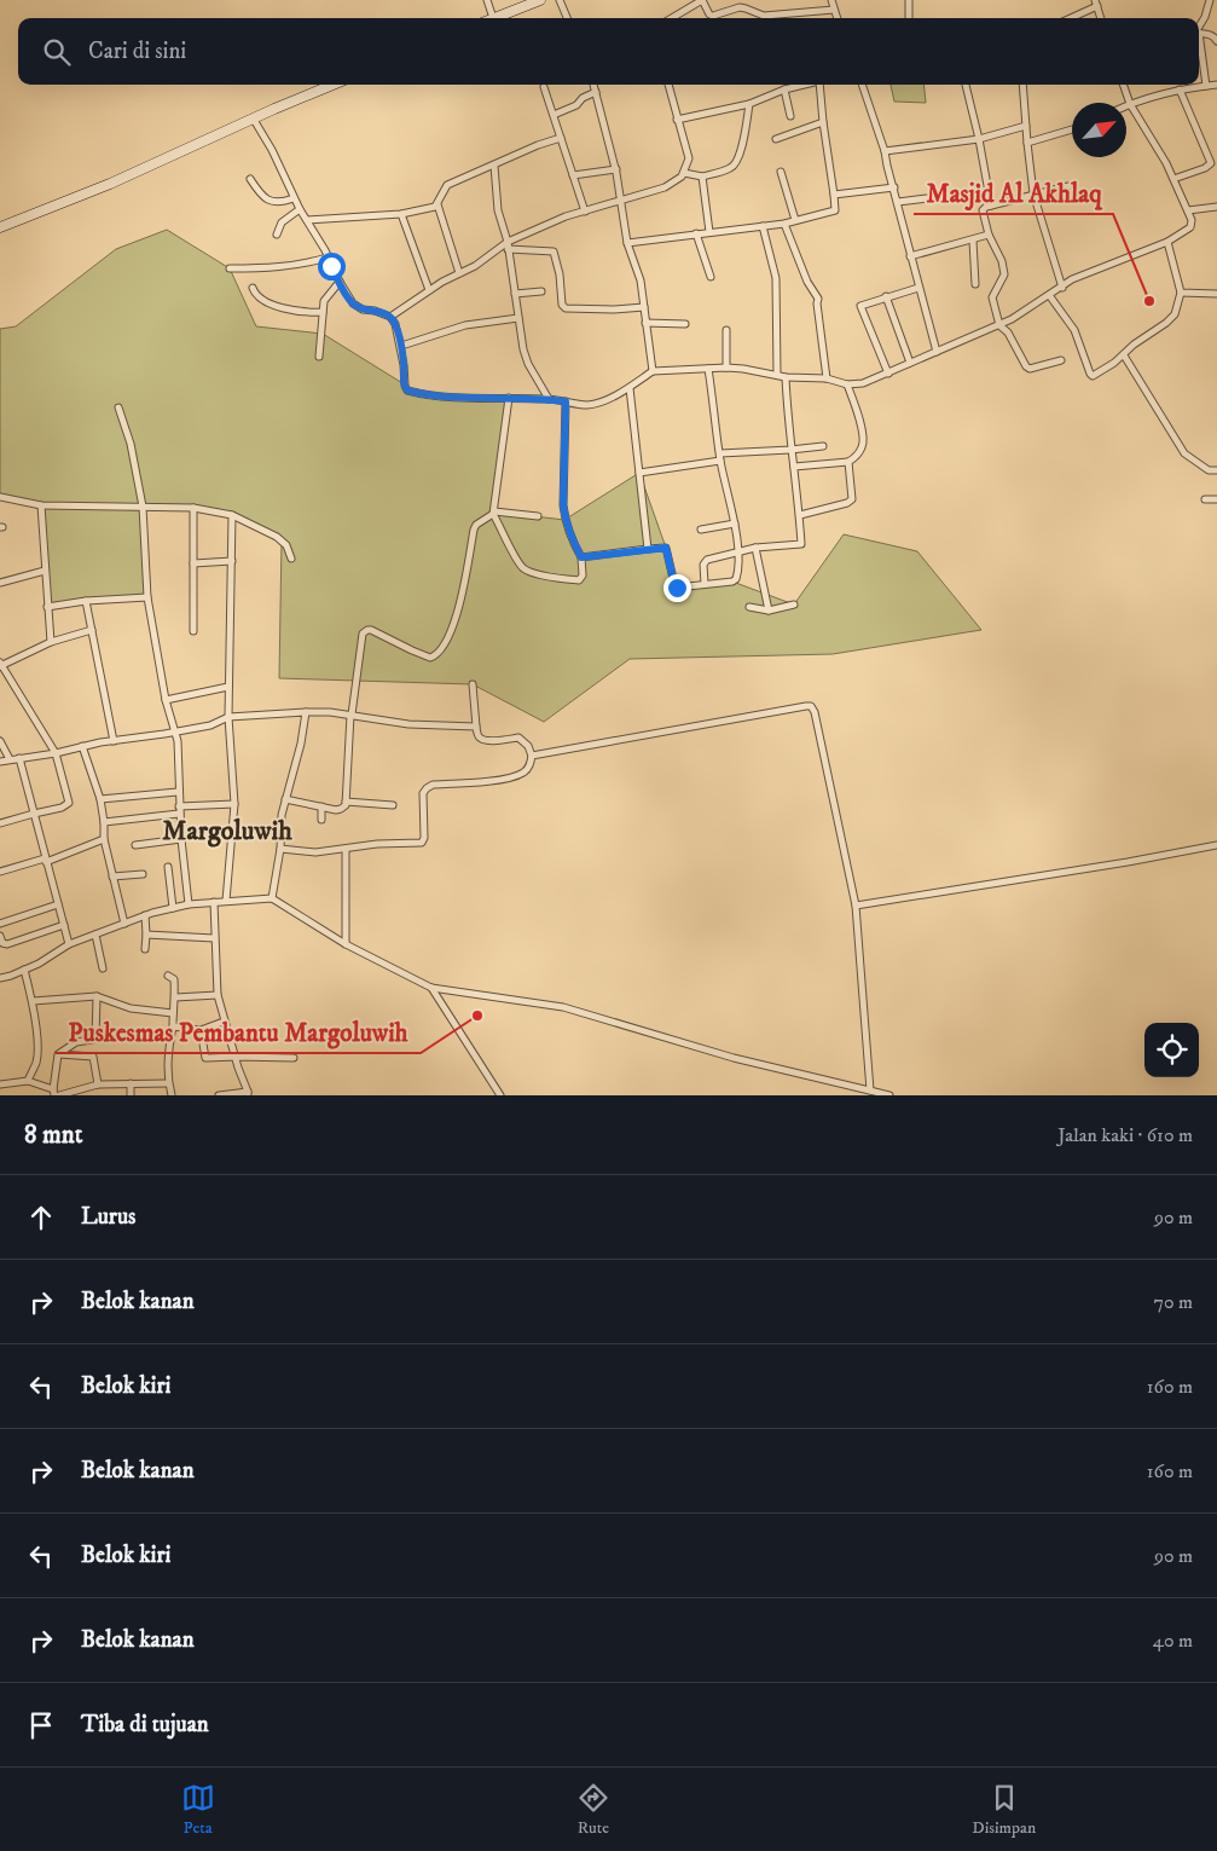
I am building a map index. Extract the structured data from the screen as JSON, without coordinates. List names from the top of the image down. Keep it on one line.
{"districts":["Margoluwih"],"places":["Masjid Al Akhlaq","Puskesmas Pembantu Margoluwih"],"north":"top right","page":{"search":"Cari di sini","heading":["8 mnt","Jalan kaki · 610 m"],"list":[["Lurus","90 m"],["Belok kanan","70 m"],["Belok kiri","160 m"],["Belok kanan","160 m"],["Belok kiri","90 m"],["Belok kanan","40 m"],"Tiba di tujuan"],"nav":["Peta","Rute","Disimpan"]}}
